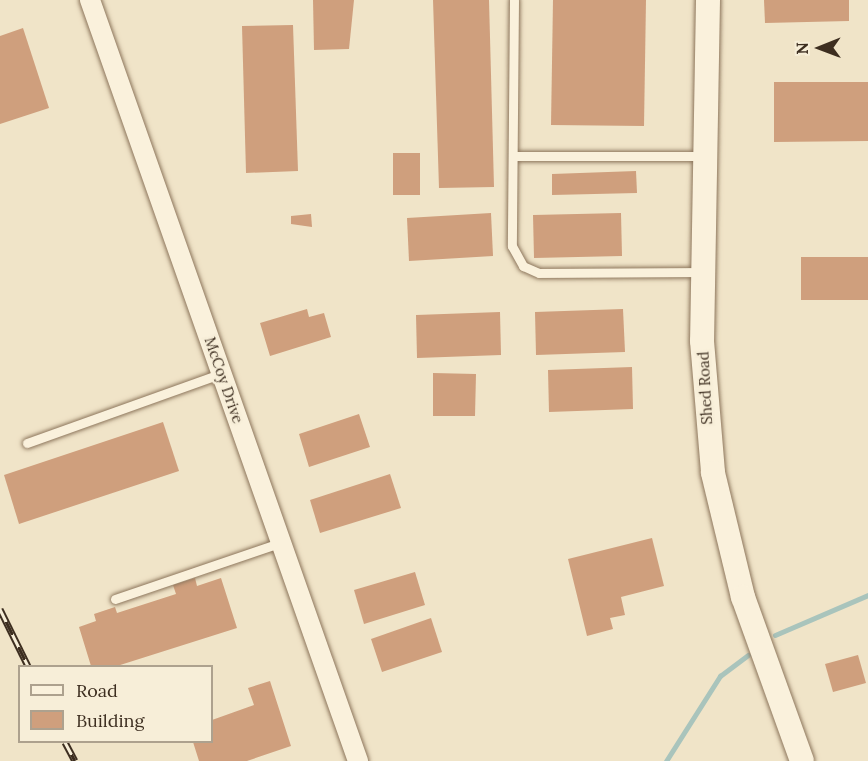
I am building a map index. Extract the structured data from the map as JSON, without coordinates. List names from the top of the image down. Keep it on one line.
{"streets":{"street":["McCoy Drive","Shed Road"]},"legend":["Road","Building"],"north":"left"}
